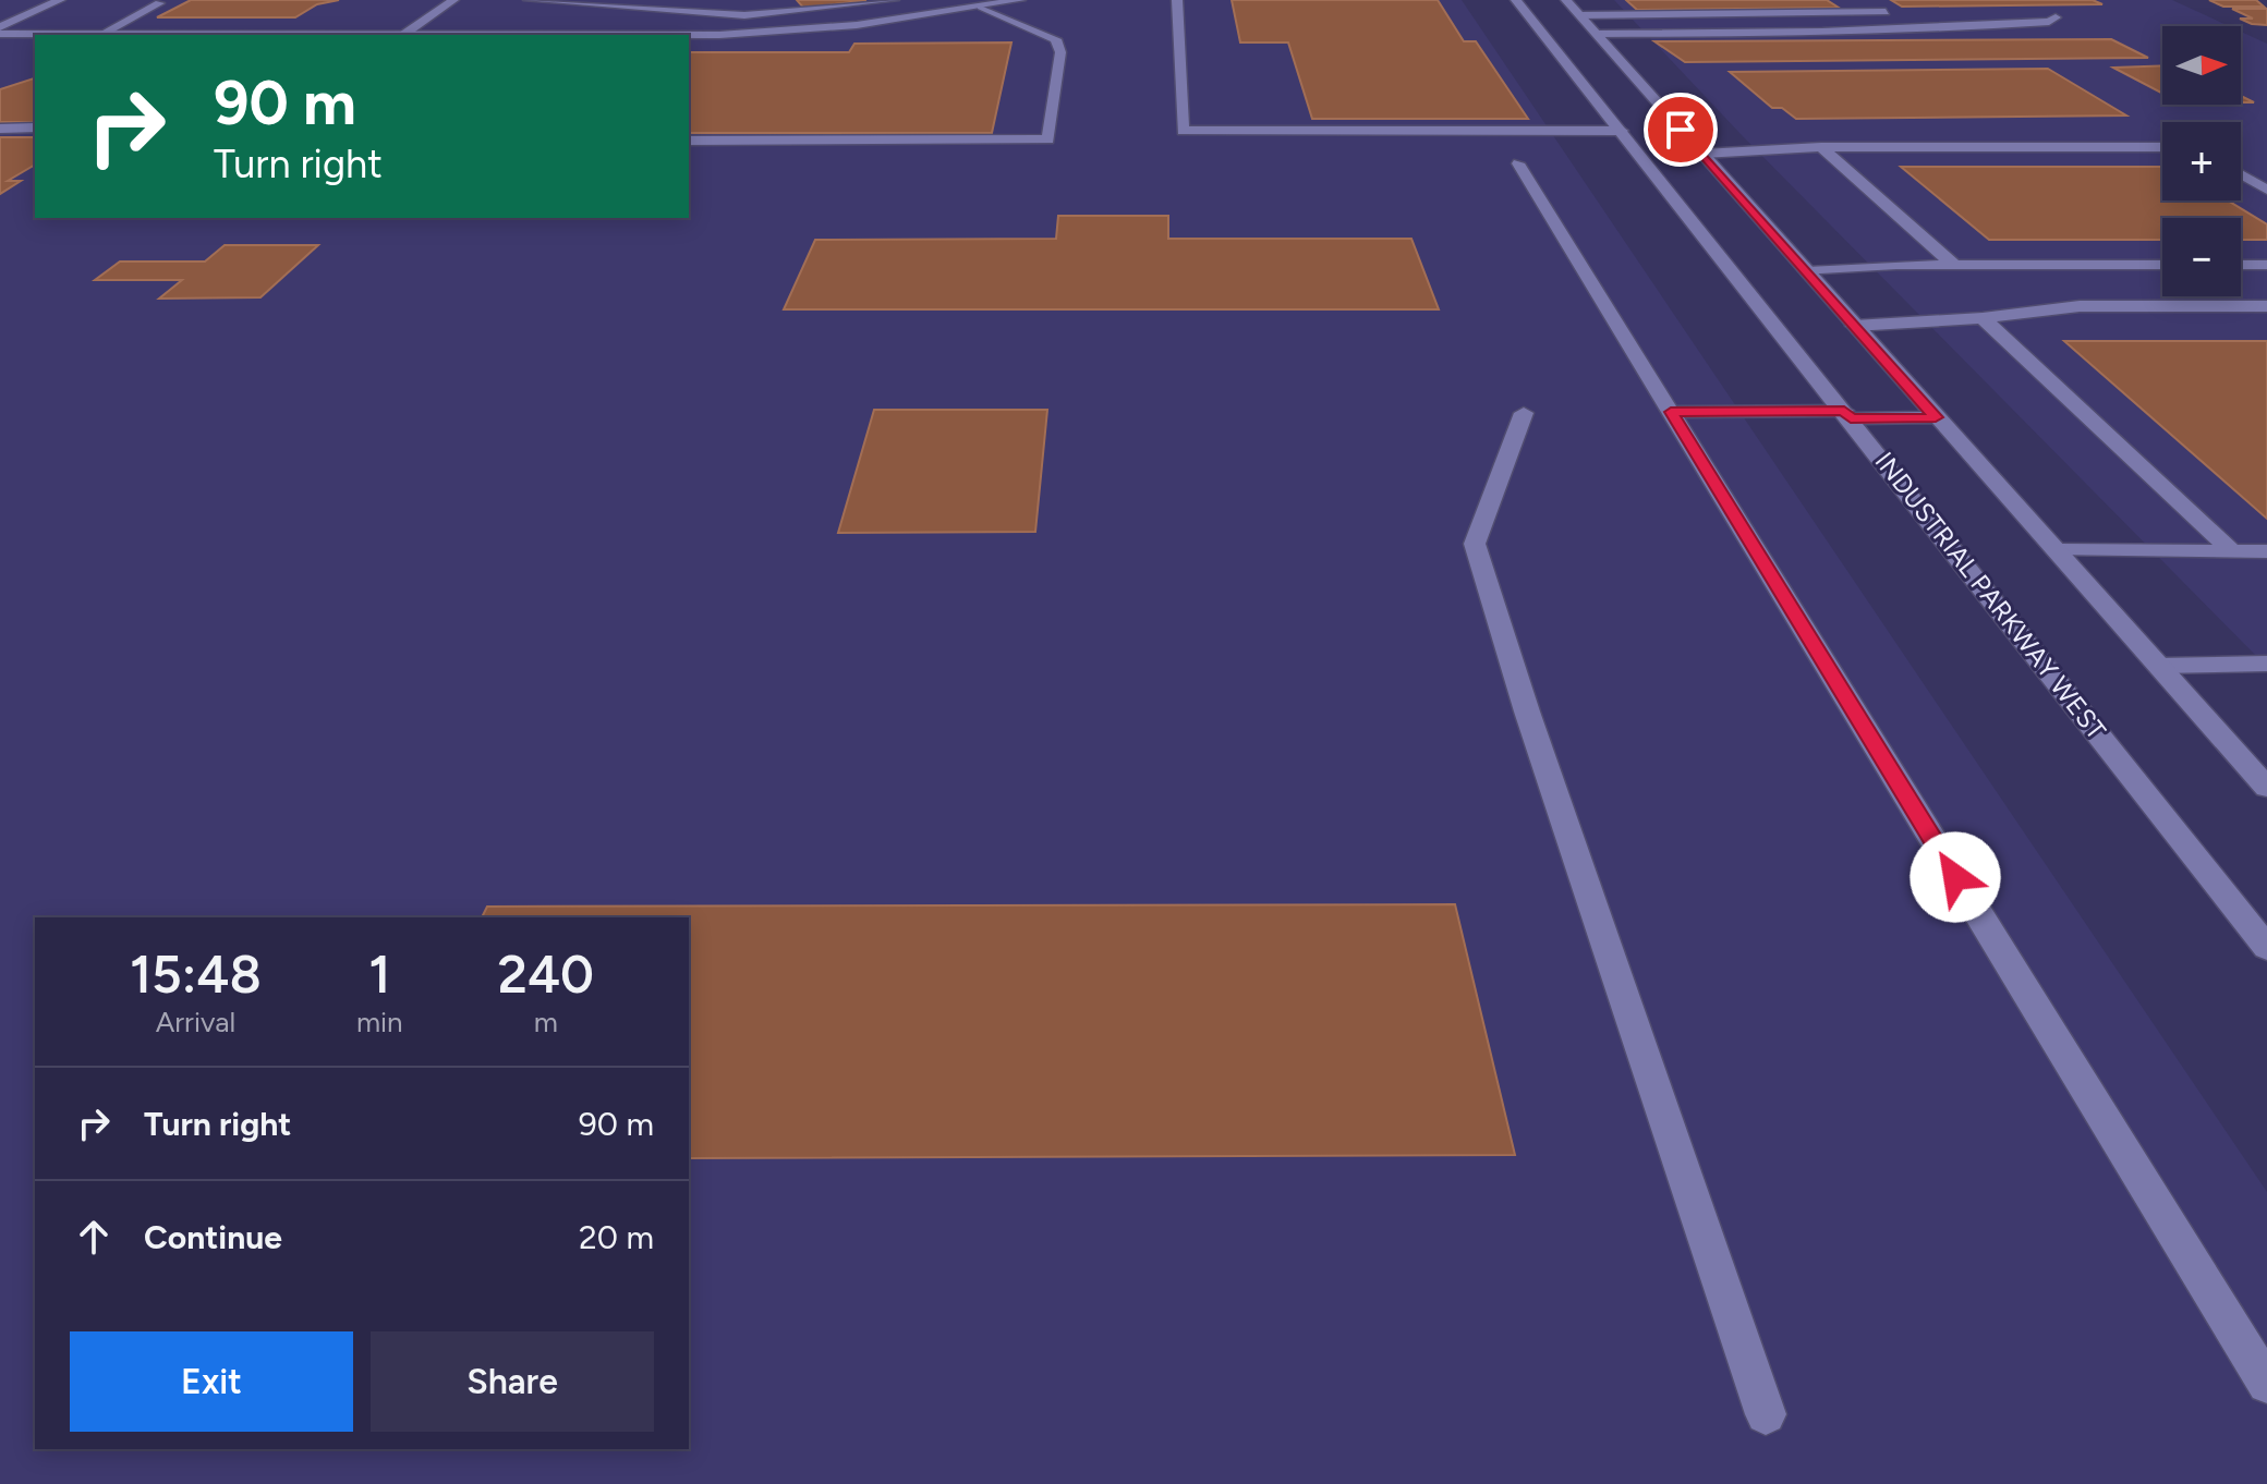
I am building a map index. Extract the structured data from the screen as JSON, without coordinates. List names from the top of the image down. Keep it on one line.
{"streets":{"main road":["INDUSTRIAL PARKWAY WEST"]},"north":"right","page":{"map_buttons":["+","−"],"turn":["90 m","Turn right"],"eta":["15:48","Arrival","1","min","240","m"],"list":[{"name":"Turn right","value":"90 m"},{"name":"Continue","value":"20 m"}],"buttons":["Exit","Share"]}}
